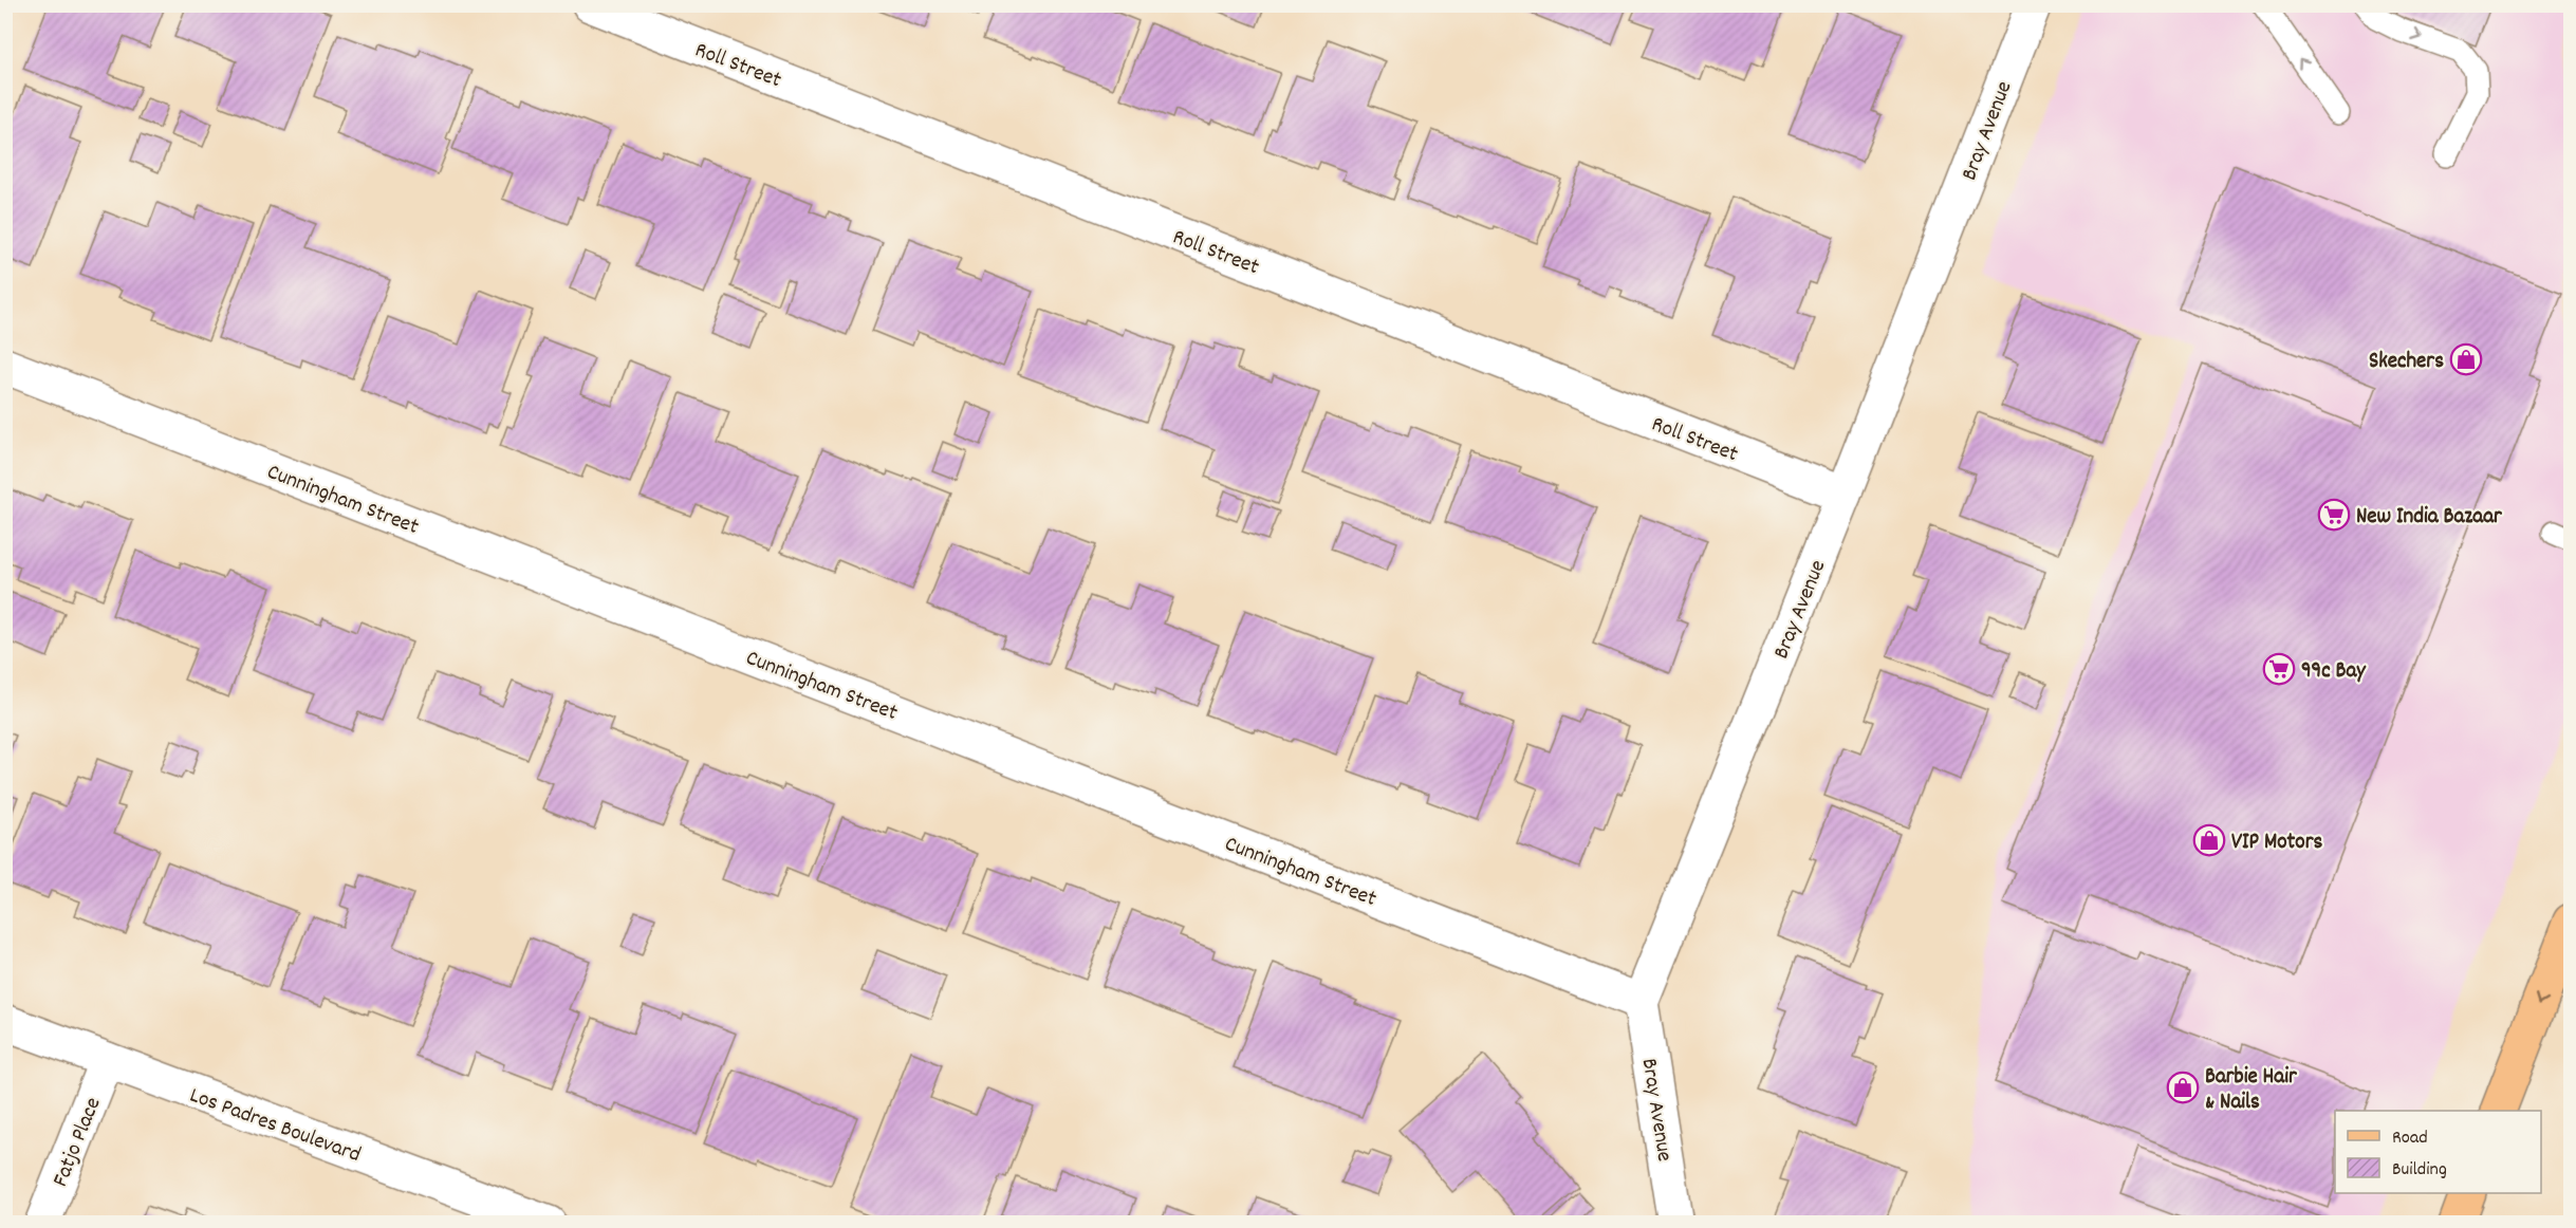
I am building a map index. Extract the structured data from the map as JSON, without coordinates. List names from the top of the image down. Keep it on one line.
{"streets":{"street":["Roll Street","Bray Avenue","Cunningham Street","Los Padres Boulevard","Fatjo Place"]},"crossings":[["Roll Street","Bray Avenue"],["Bray Avenue","Cunningham Street"],["Los Padres Boulevard","Fatjo Place"]],"places":{"shop":["Skechers","VIP Motors","Barbie Hair & Nails"],"supermarket":["New India Bazaar","99c Bay"]},"legend":["Road","Building"]}
